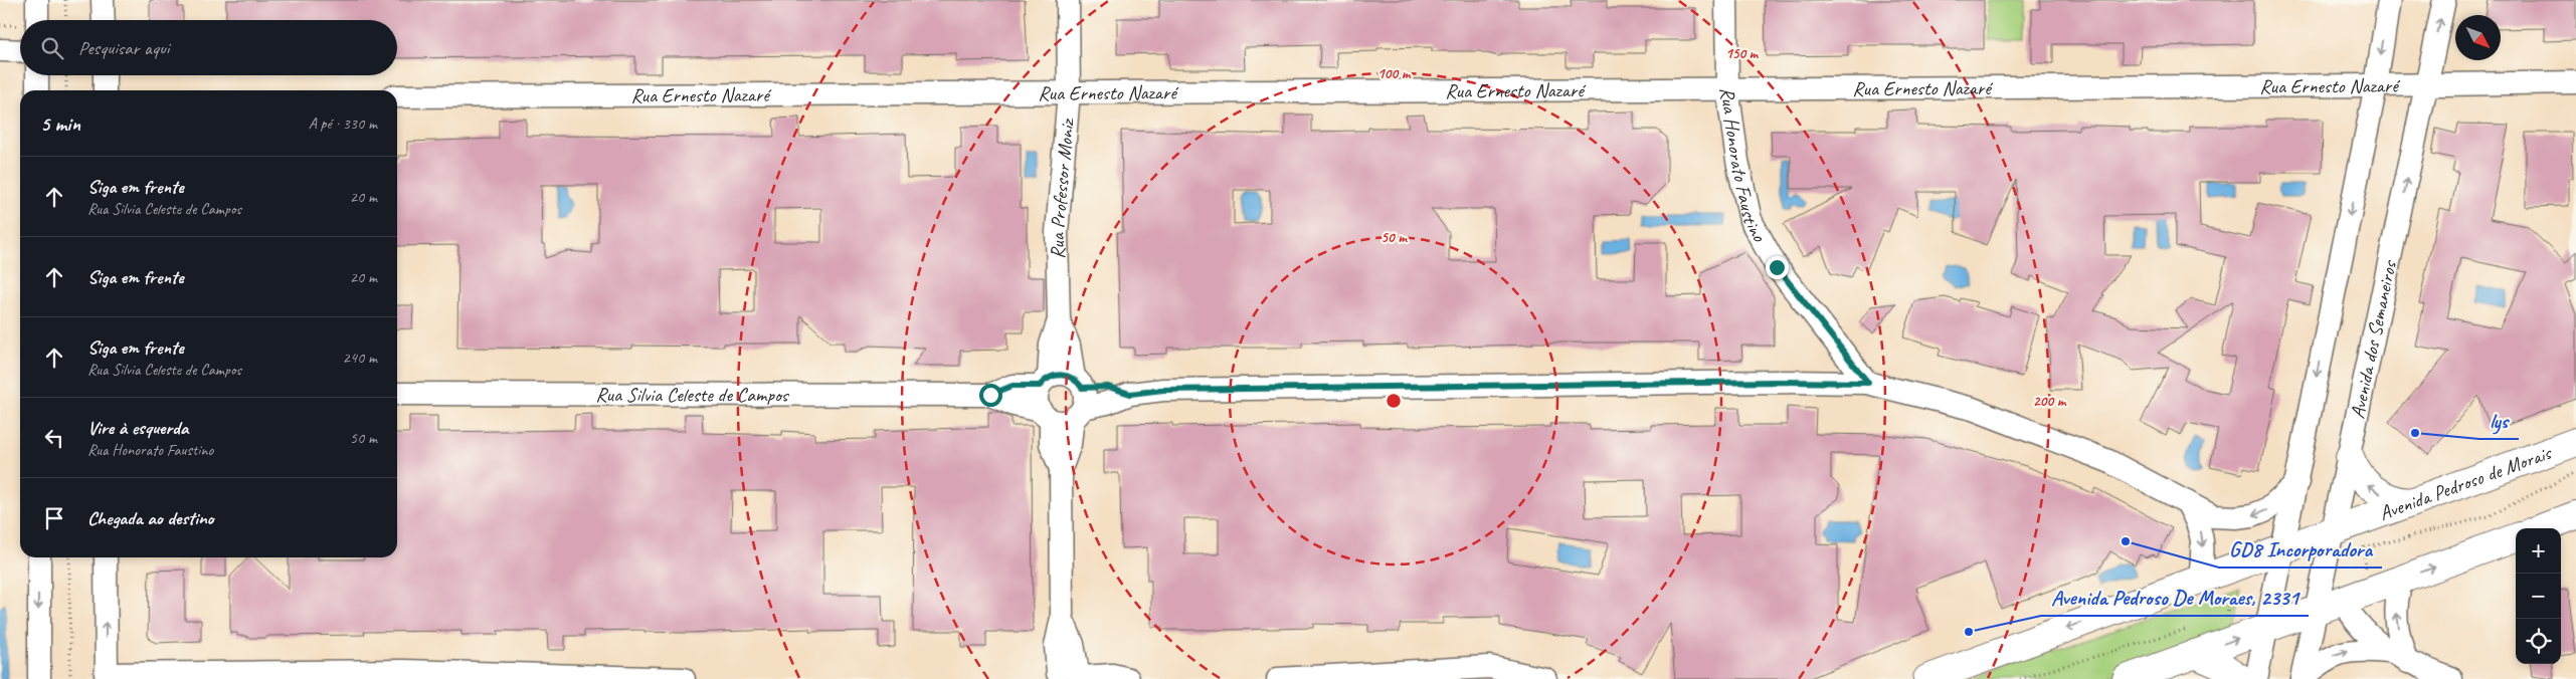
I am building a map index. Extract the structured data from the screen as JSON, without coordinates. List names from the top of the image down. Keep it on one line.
{"streets":{"highway":["Avenida Pedroso de Morais"],"street":["Rua Ernesto Nazaré","Rua Honorato Faustino","Rua Professor Moniz","Avenida dos Semaneiros","Rua Silvia Celeste de Campos"]},"crossings":[["Rua Ernesto Nazaré","Rua Honorato Faustino"],["Rua Ernesto Nazaré","Rua Professor Moniz"],["Rua Ernesto Nazaré","Avenida dos Semaneiros"],["Rua Professor Moniz","Rua Silvia Celeste de Campos"],["Avenida dos Semaneiros","Avenida Pedroso de Morais"]],"places":["lys","GD8 Incorporadora","Avenida Pedroso De Moraes, 2331"],"north":"bottom right","page":{"search":"Pesquisar aqui","heading":["5 min","A pé · 330 m"],"list":[["Siga em frente","Rua Silvia Celeste de Campos","20 m"],["Siga em frente","20 m"],["Siga em frente","Rua Silvia Celeste de Campos","240 m"],["Vire à esquerda","Rua Honorato Faustino","50 m"],"Chegada ao destino"],"map_buttons":["+","−"]},"rings":["150 m","100 m","50 m","200 m"]}
